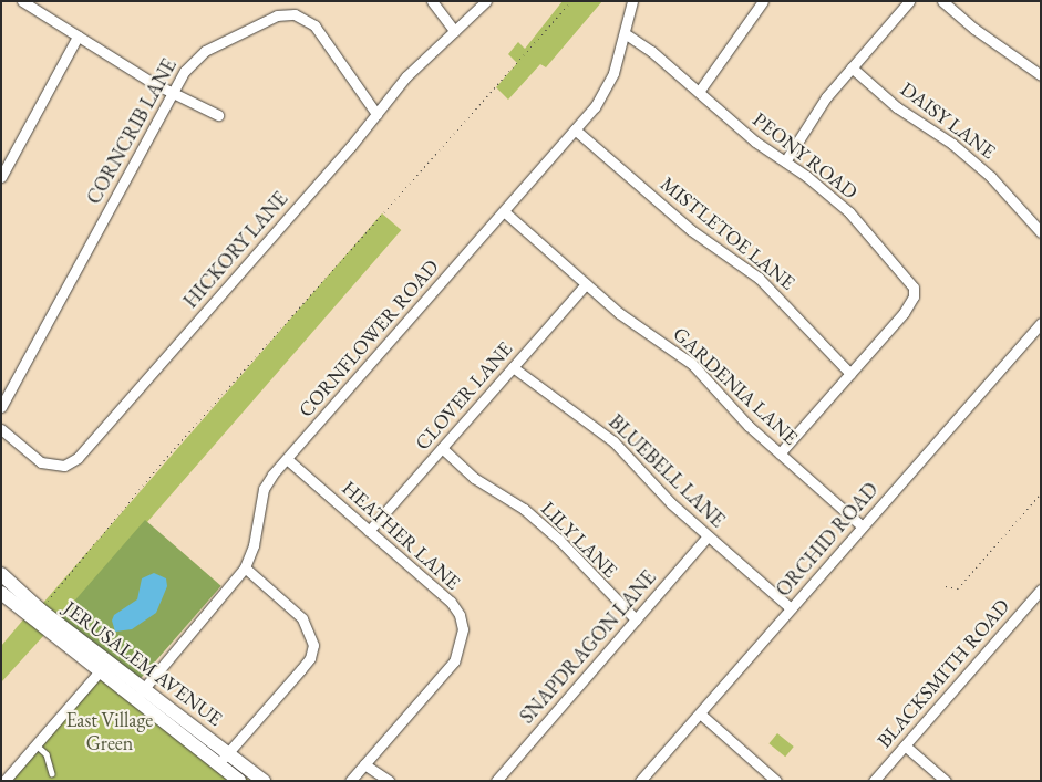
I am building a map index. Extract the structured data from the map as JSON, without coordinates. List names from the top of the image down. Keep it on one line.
{"streets":{"main road":["JERUSALEM AVENUE"],"street":["DAISY LANE","CORNCRIB LANE","PEONY ROAD","MISTLETOE LANE","HICKORY LANE","CORNFLOWER ROAD","GARDENIA LANE","CLOVER LANE","BLUEBELL LANE","HEATHER LANE","LILY LANE","ORCHID ROAD","SNAPDRAGON LANE","BLACKSMITH ROAD"]},"crossings":[["CORNCRIB LANE","HICKORY LANE"],["PEONY ROAD","MISTLETOE LANE"],["PEONY ROAD","CORNFLOWER ROAD"],["PEONY ROAD","GARDENIA LANE"],["MISTLETOE LANE","CORNFLOWER ROAD"],["CORNFLOWER ROAD","GARDENIA LANE"],["CORNFLOWER ROAD","HEATHER LANE"],["CORNFLOWER ROAD","JERUSALEM AVENUE"],["GARDENIA LANE","CLOVER LANE"],["GARDENIA LANE","ORCHID ROAD"],["CLOVER LANE","BLUEBELL LANE"],["CLOVER LANE","HEATHER LANE"],["CLOVER LANE","LILY LANE"],["BLUEBELL LANE","ORCHID ROAD"],["BLUEBELL LANE","SNAPDRAGON LANE"],["LILY LANE","SNAPDRAGON LANE"]],"parks":["East Village Green"]}
